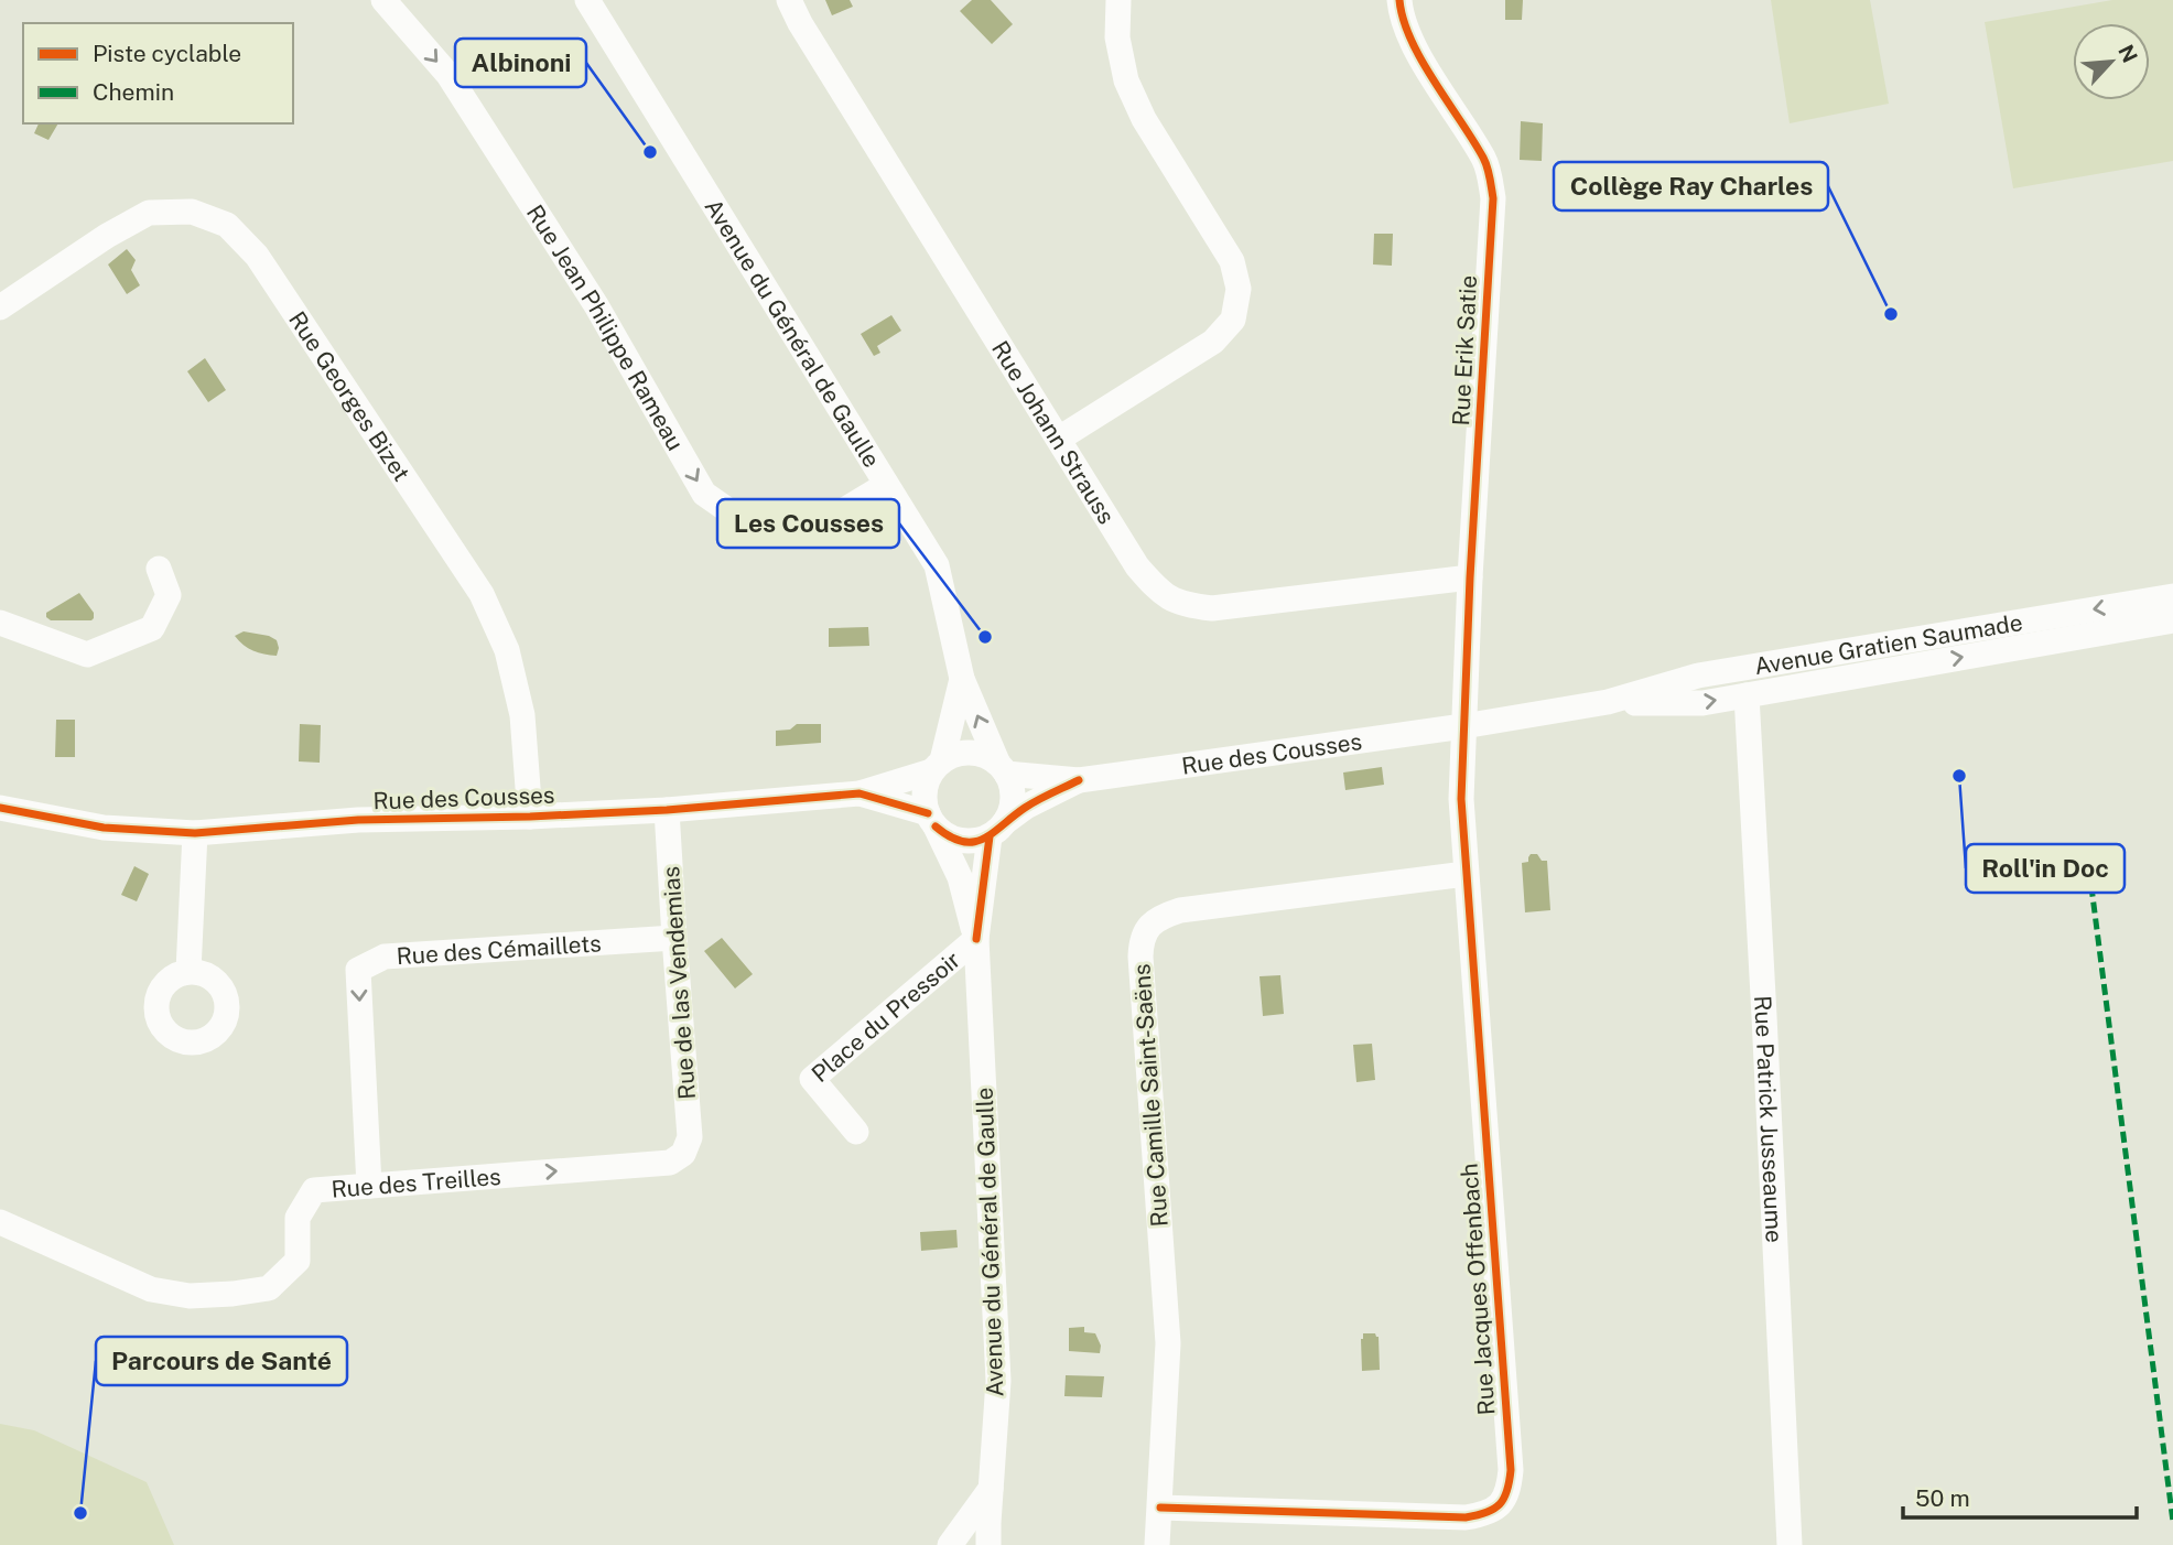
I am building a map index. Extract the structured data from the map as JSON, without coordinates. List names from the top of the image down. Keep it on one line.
{"streets":{"street":["Rue Jean Philippe Rameau","Avenue du Général de Gaulle","Rue Erik Satie","Rue Georges Bizet","Rue Johann Strauss","Avenue Gratien Saumade","Rue des Cousses","Rue des Cémaillets","Rue de las Vendemias","Place du Pressoir","Rue Camille Saint-Saëns","Rue Patrick Jusseaume","Rue des Treilles","Rue Jacques Offenbach"]},"crossings":[["Rue Jean Philippe Rameau","Avenue du Général de Gaulle"],["Avenue du Général de Gaulle","Rue des Cousses"],["Avenue du Général de Gaulle","Place du Pressoir"],["Rue Erik Satie","Rue Johann Strauss"],["Rue Erik Satie","Avenue Gratien Saumade"],["Rue Erik Satie","Rue des Cousses"],["Rue Erik Satie","Rue Jacques Offenbach"],["Rue Georges Bizet","Rue des Cousses"],["Avenue Gratien Saumade","Rue des Cousses"],["Avenue Gratien Saumade","Rue Patrick Jusseaume"],["Avenue Gratien Saumade","Rue Jacques Offenbach"],["Rue des Cousses","Rue de las Vendemias"],["Rue des Cousses","Rue Jacques Offenbach"],["Rue des Cémaillets","Rue de las Vendemias"],["Rue des Cémaillets","Rue des Treilles"],["Rue de las Vendemias","Rue des Treilles"],["Rue Camille Saint-Saëns","Rue Jacques Offenbach"]],"one_way":["Rue Jean Philippe Rameau","Rue des Treilles"],"places":["Albinoni","Collège Ray Charles","Les Cousses","Roll'in Doc","Parcours de Santé"],"legend":["Piste cyclable","Chemin"],"scale_bar":"50 m","north":"top right"}
